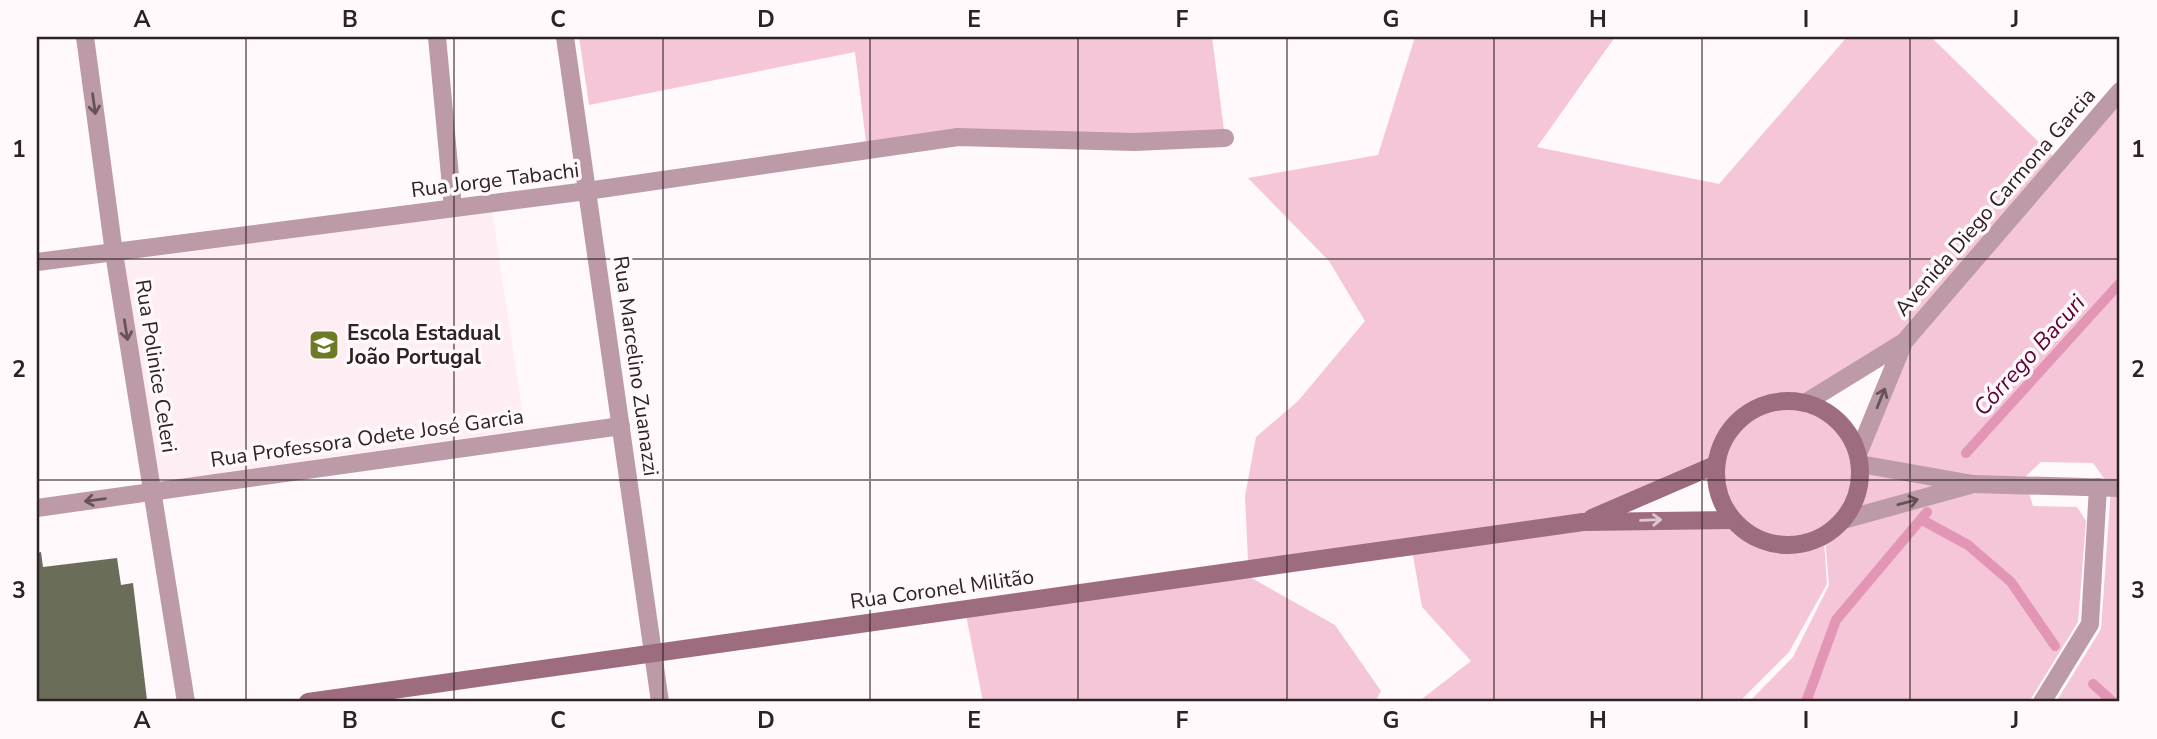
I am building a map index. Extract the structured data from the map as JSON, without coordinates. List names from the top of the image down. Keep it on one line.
{"streets":{"main road":["Rua Coronel Militão"],"street":["Rua Jorge Tabachi","Avenida Diego Carmona Garcia","Rua Polinice Celeri","Rua Marcelino Zuanazzi","Rua Professora Odete José Garcia"]},"crossings":[["Rua Jorge Tabachi","Rua Polinice Celeri"],["Rua Jorge Tabachi","Rua Marcelino Zuanazzi"],["Avenida Diego Carmona Garcia","Rua Coronel Militão"],["Rua Polinice Celeri","Rua Professora Odete José Garcia"],["Rua Marcelino Zuanazzi","Rua Professora Odete José Garcia"],["Rua Marcelino Zuanazzi","Rua Coronel Militão"]],"one_way":["Rua Polinice Celeri"],"water":["Córrego Bacuri"],"places":{"school or university":["Escola Estadual João Portugal"]},"grid":{"columns":["A","B","C","D","E","F","G","H","I","J"],"rows":["1","2","3"]}}
